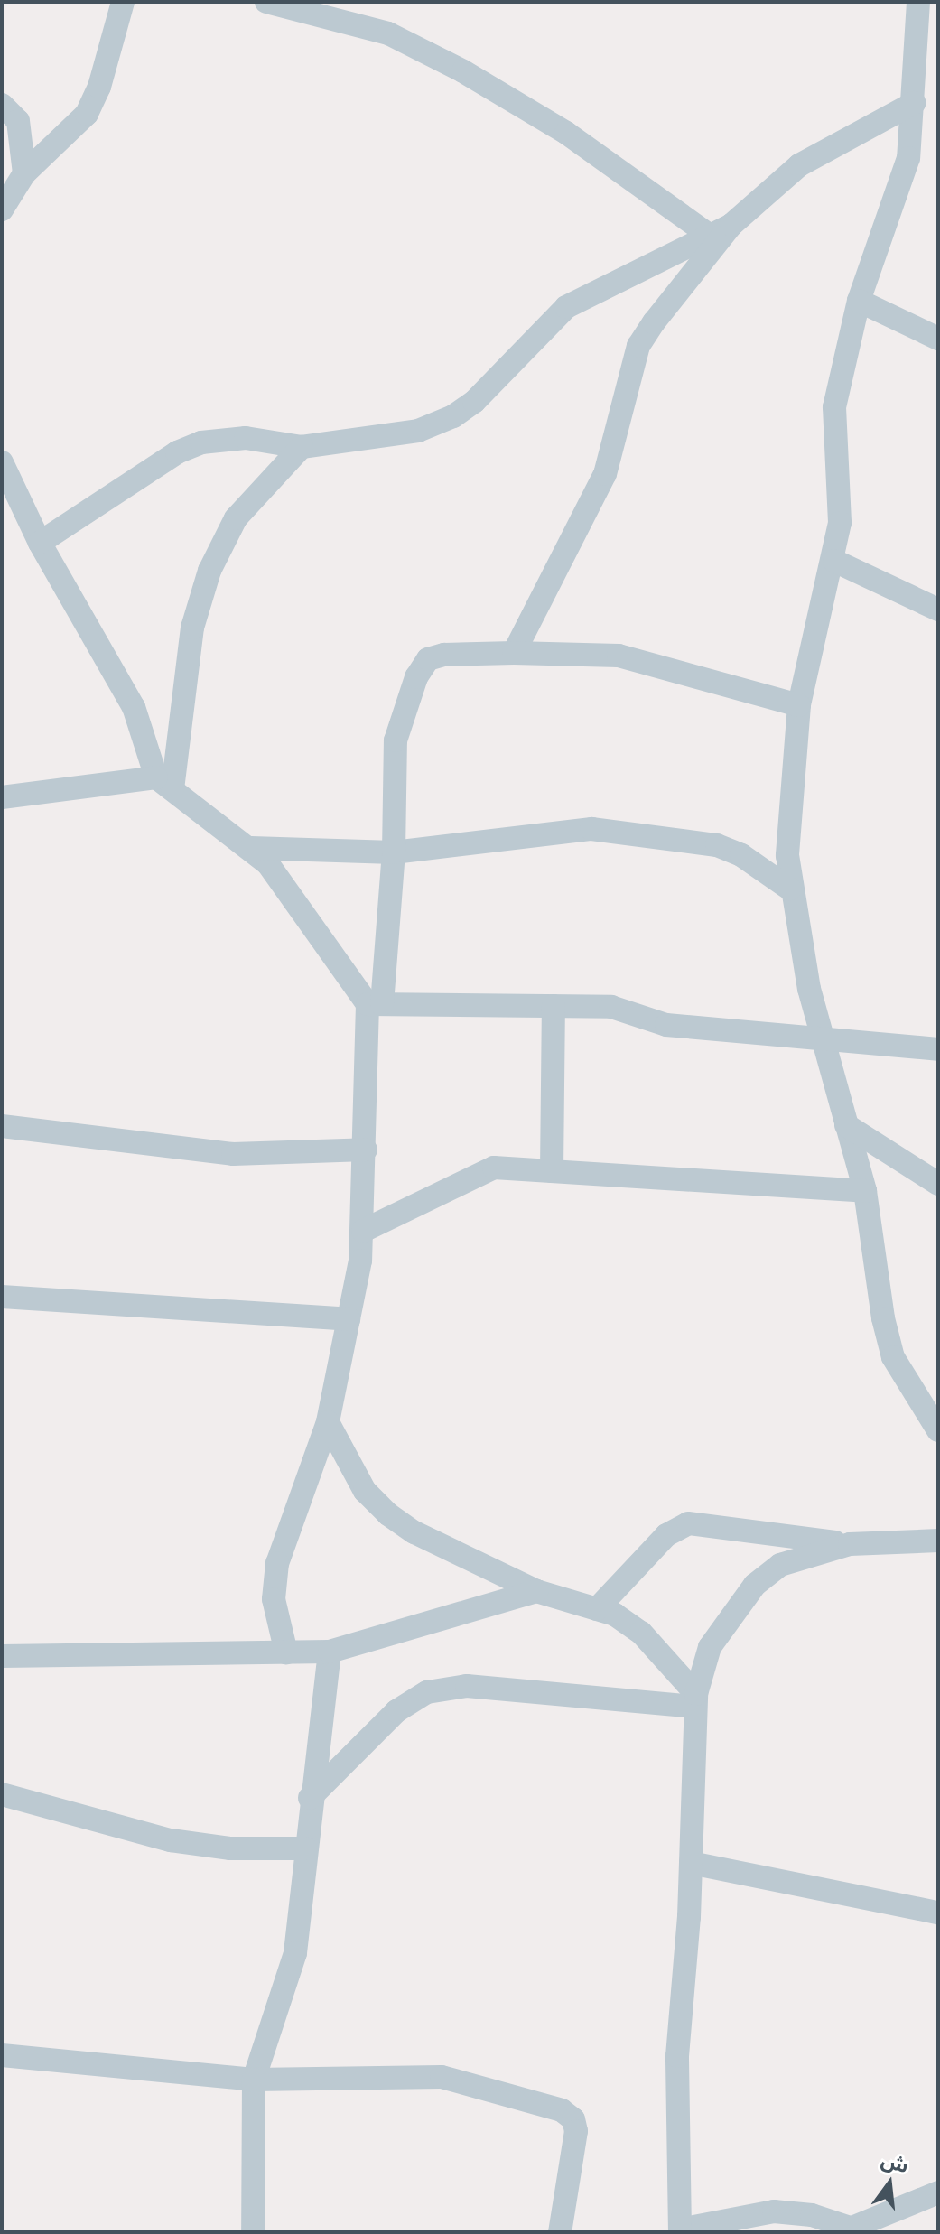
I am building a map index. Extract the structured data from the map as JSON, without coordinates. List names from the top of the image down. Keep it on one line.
{"north":"top"}
